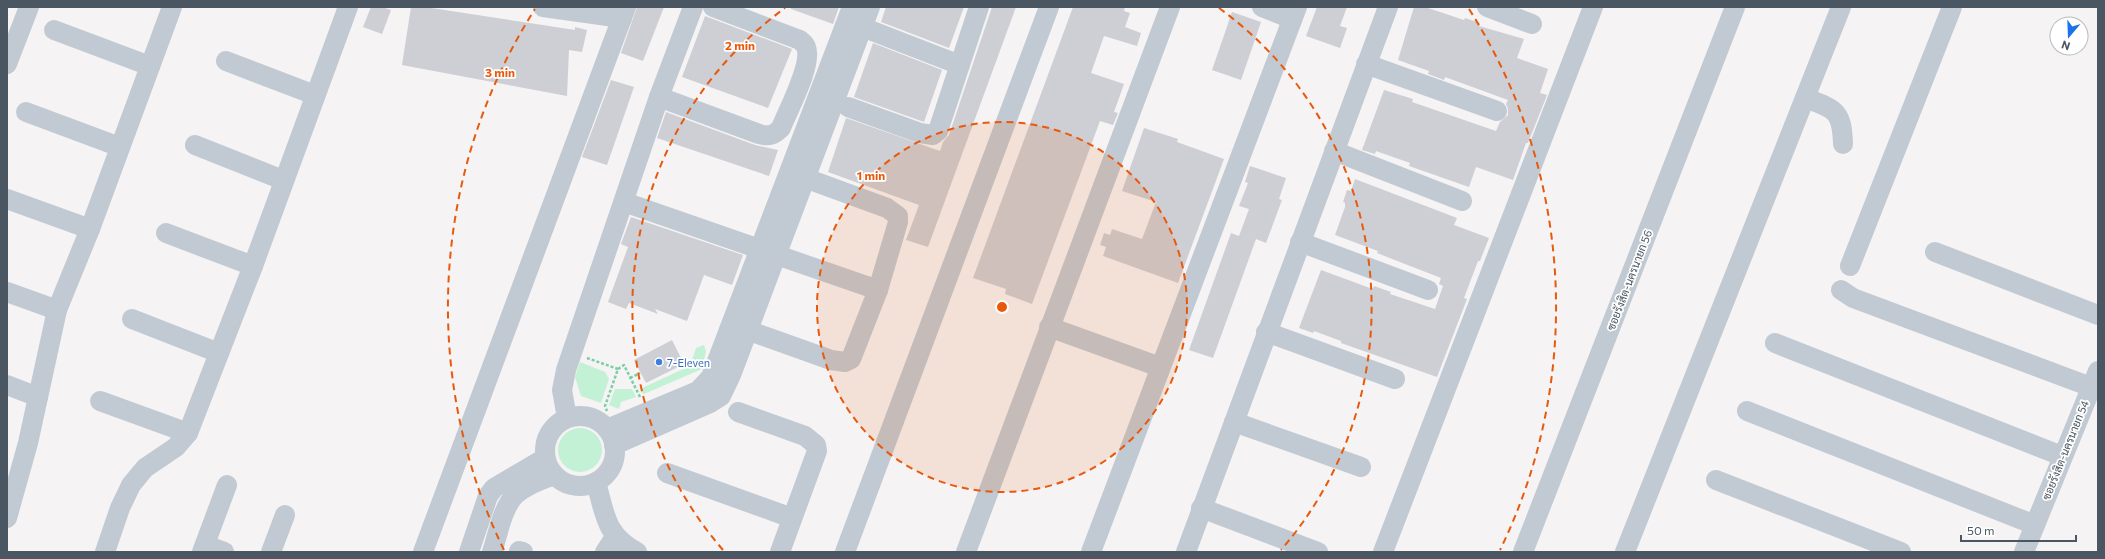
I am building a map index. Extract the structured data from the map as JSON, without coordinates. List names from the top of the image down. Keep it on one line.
{"streets":{"street":["ซอยรังสิต-นครนายก 56","ซอยรังสิต-นครนายก 54"]},"places":["7-Eleven"],"scale_bar":"50 m","north":"bottom","rings":["2 min","3 min","1 min"]}
